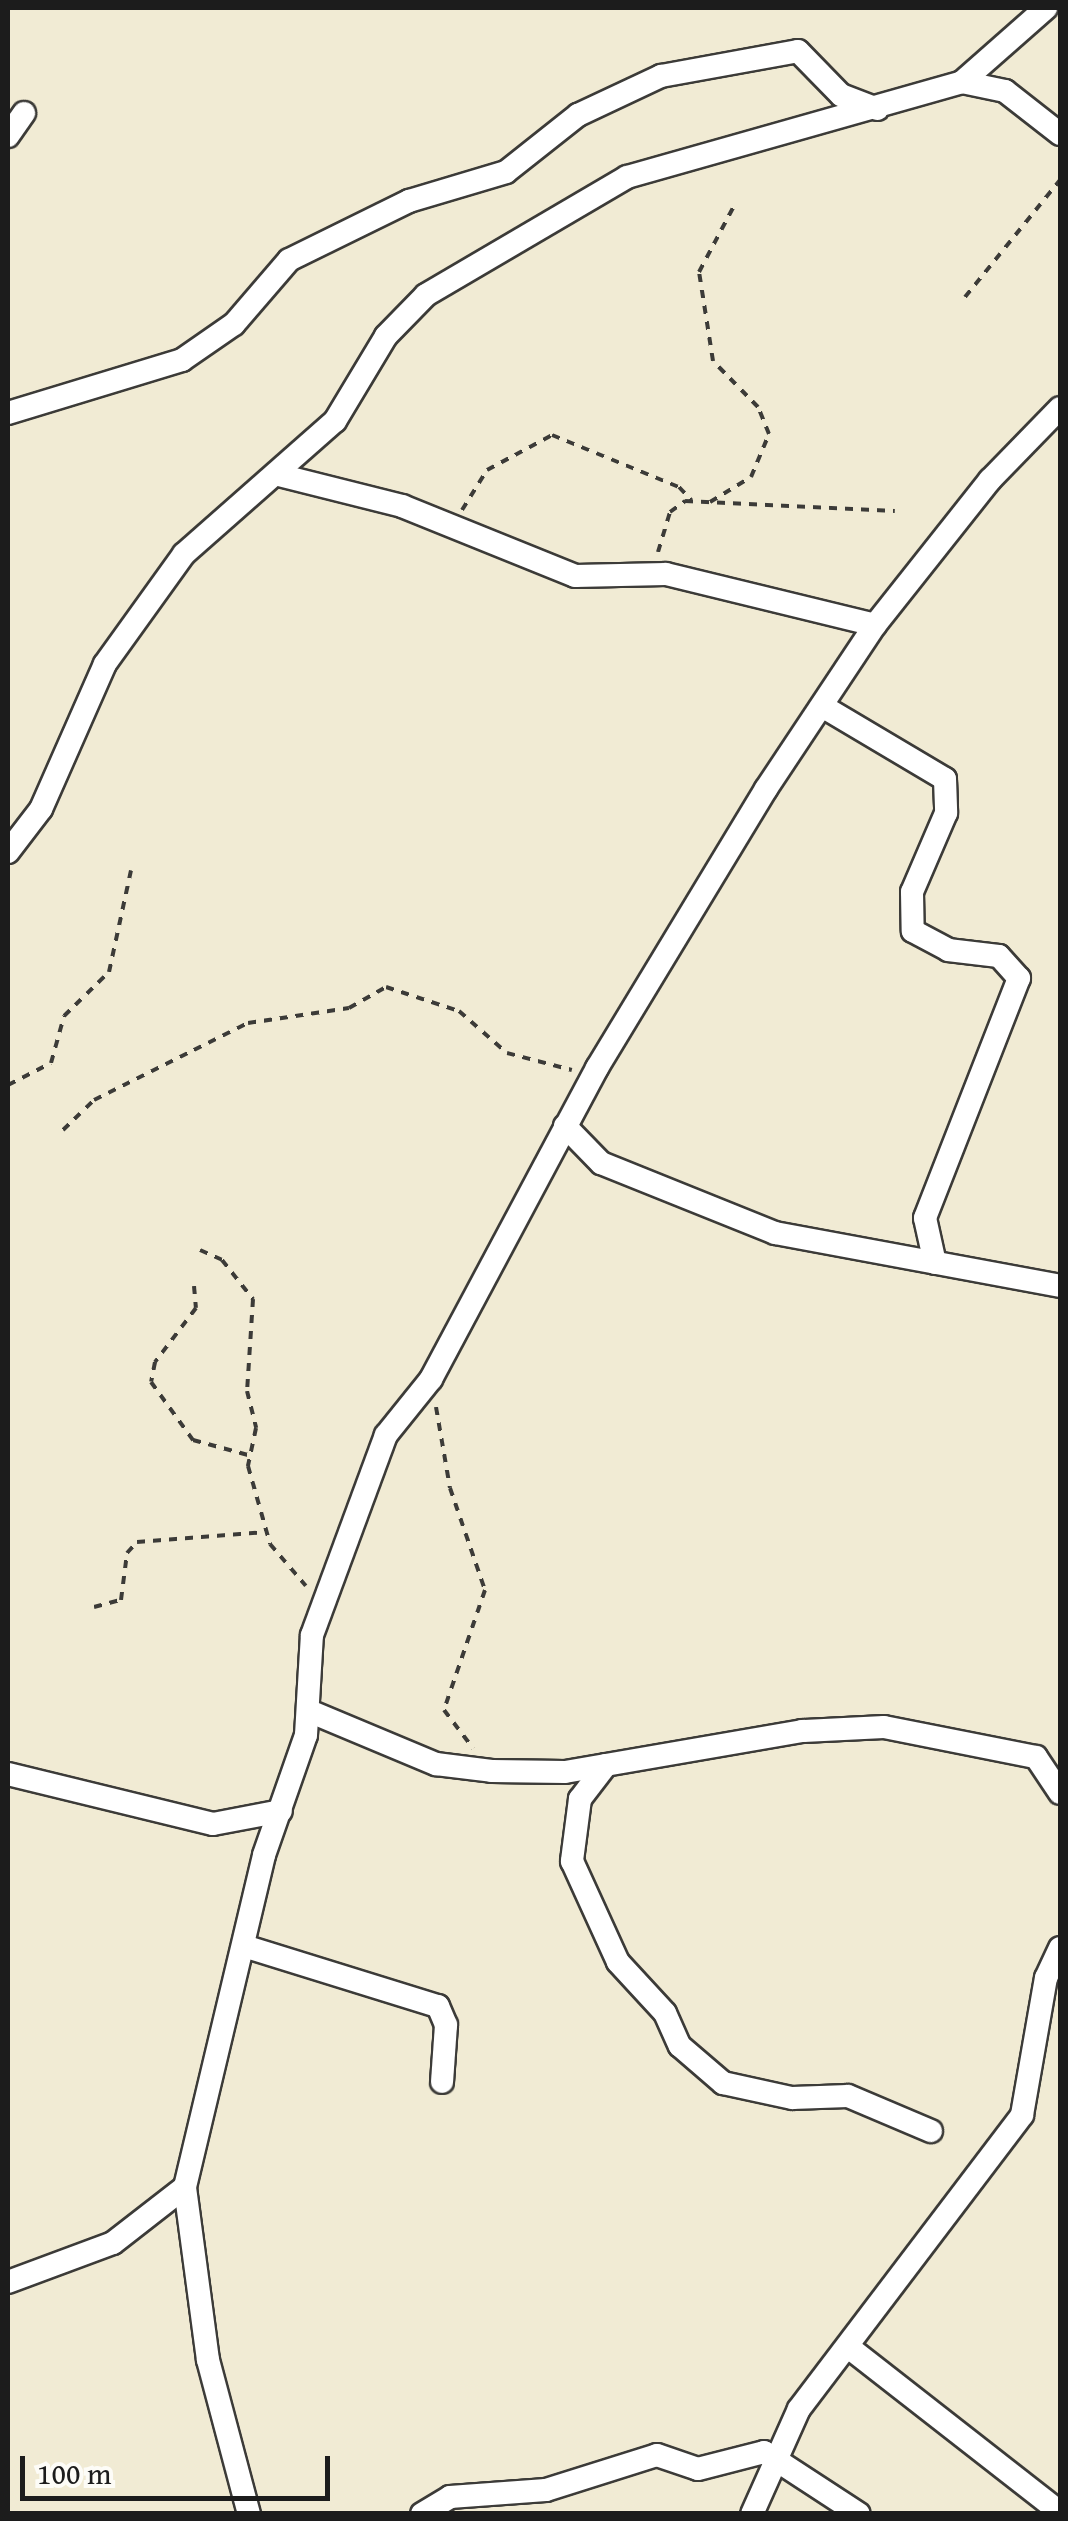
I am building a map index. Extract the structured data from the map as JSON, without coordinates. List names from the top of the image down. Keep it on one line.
{"scale_bar":"100 m"}
